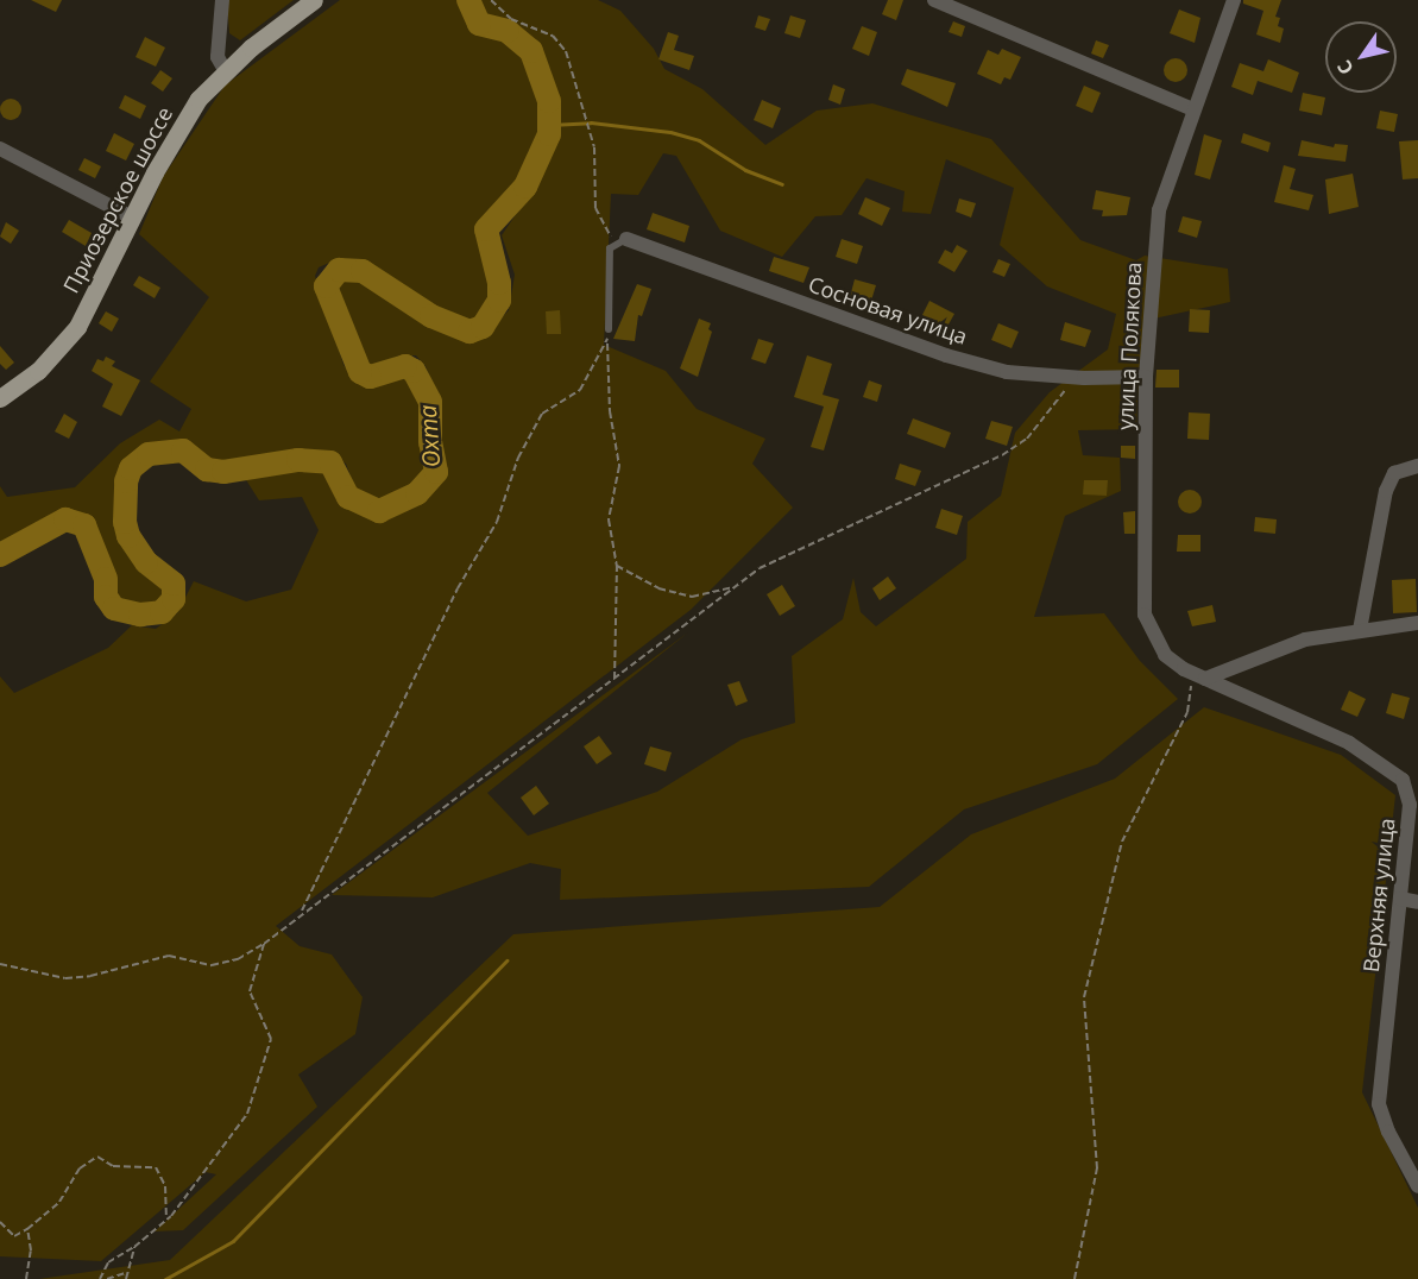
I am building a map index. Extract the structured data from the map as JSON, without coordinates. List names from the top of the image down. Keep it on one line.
{"streets":{"main road":["Приозерское шоссе"],"street":["Сосновая улица","улица Полякова","Верхняя улица"]},"crossings":[["Сосновая улица","улица Полякова"],["улица Полякова","Верхняя улица"]],"water":["Охта"],"north":"bottom left"}
